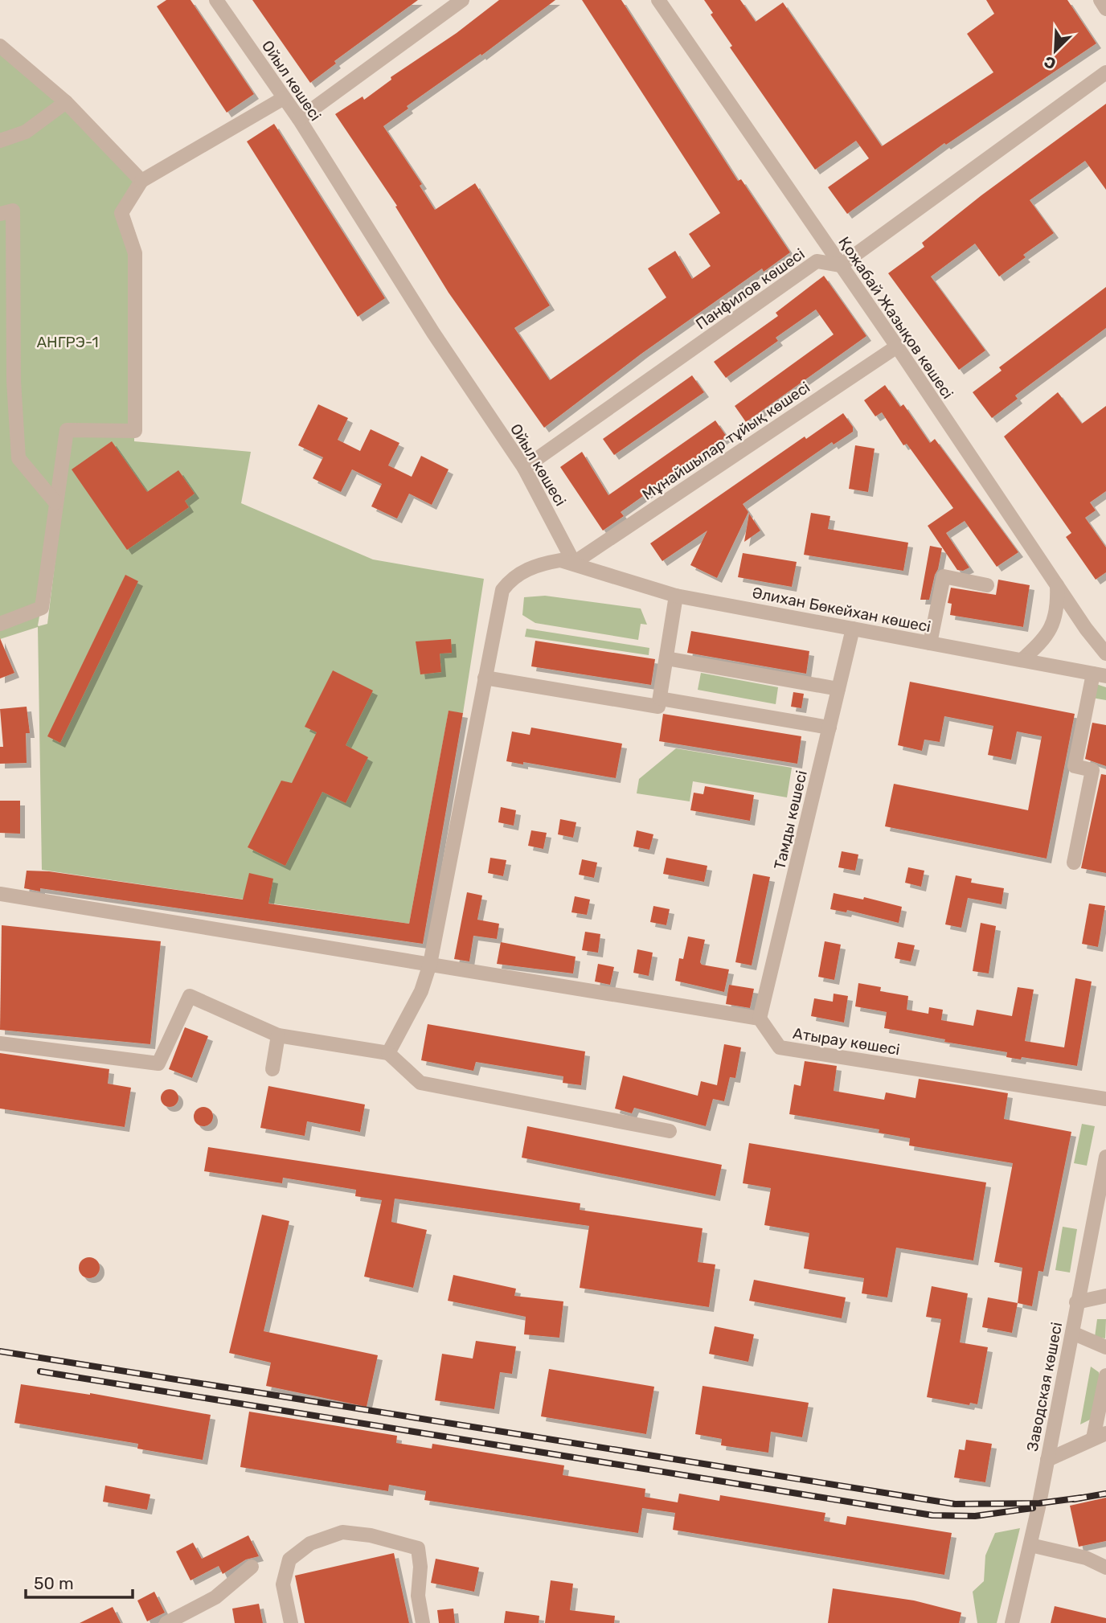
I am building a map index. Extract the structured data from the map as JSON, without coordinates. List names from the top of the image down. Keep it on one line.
{"streets":{"street":["Ойыл көшесі","Панфилов көшесі","Қожабай Жазықов көшесі","Мұнайшылар тұйық көшесі","Әлихан Бөкейхан көшесі","Тамды көшесі","Атырау көшесі","Заводская көшесі"]},"crossings":[["Ойыл көшесі","Панфилов көшесі"],["Ойыл көшесі","Мұнайшылар тұйық көшесі"],["Ойыл көшесі","Әлихан Бөкейхан көшесі"],["Панфилов көшесі","Қожабай Жазықов көшесі"],["Қожабай Жазықов көшесі","Мұнайшылар тұйық көшесі"],["Мұнайшылар тұйық көшесі","Әлихан Бөкейхан көшесі"],["Әлихан Бөкейхан көшесі","Тамды көшесі"],["Тамды көшесі","Атырау көшесі"]],"parks":["АНГРЭ-1"],"scale_bar":"50 m","north":"bottom left"}
